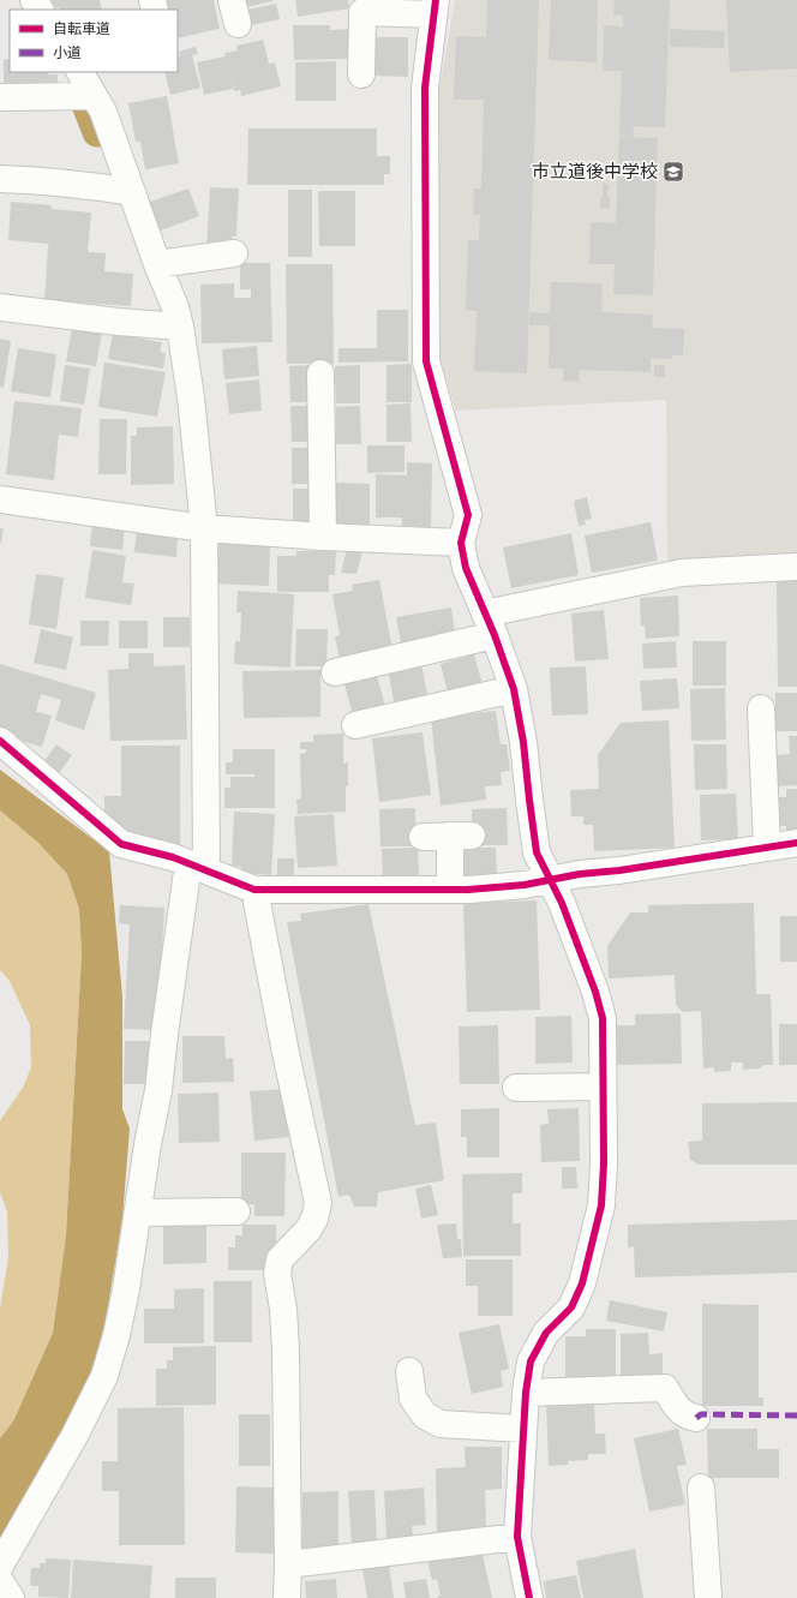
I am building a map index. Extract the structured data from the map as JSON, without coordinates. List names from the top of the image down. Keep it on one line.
{"places":{"school or university":["市立道後中学校"]},"legend":["自転車道","小道"]}
